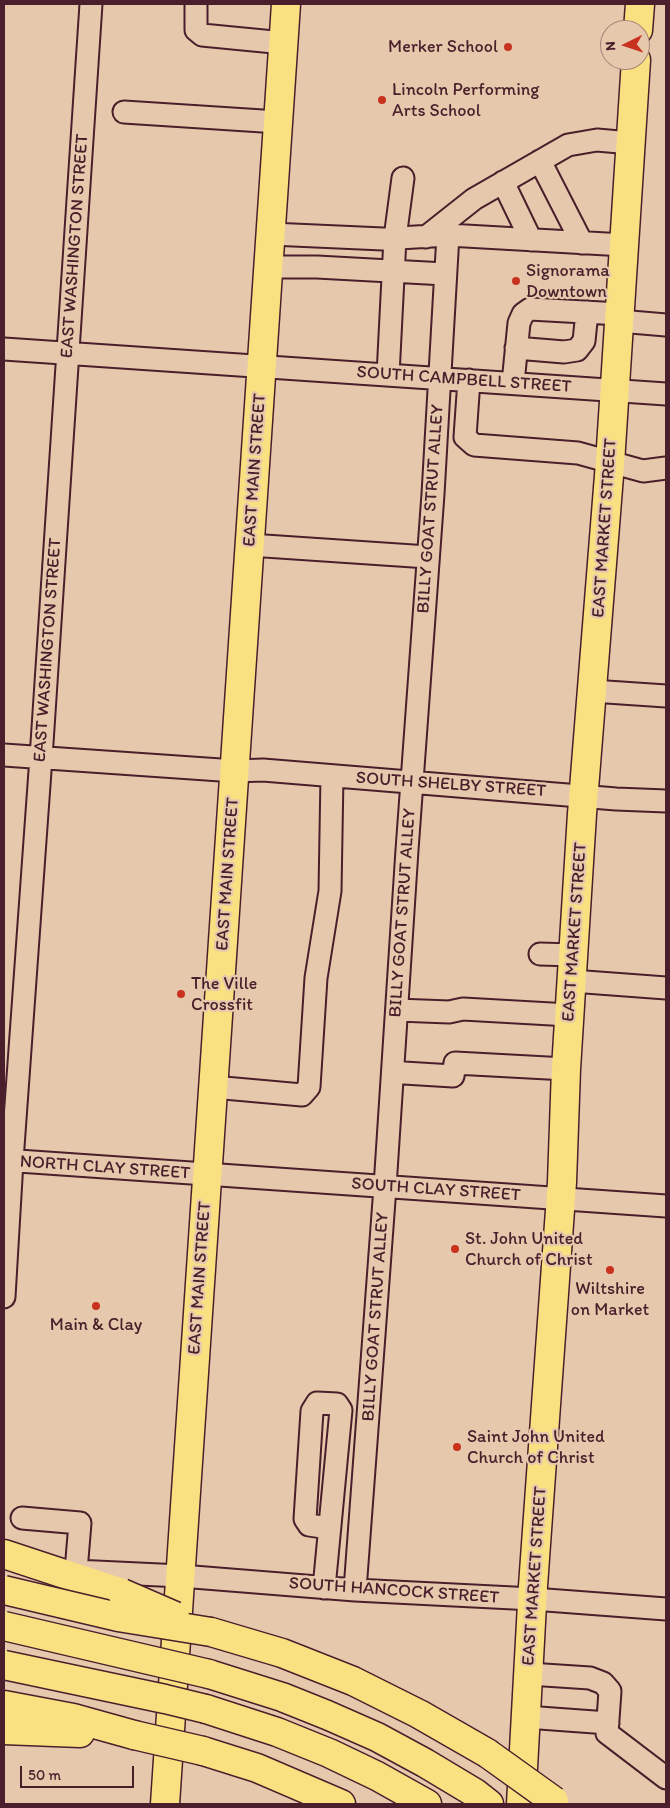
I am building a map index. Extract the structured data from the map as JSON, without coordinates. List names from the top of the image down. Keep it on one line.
{"streets":{"main road":["EAST MAIN STREET","EAST MARKET STREET"],"street":["EAST WASHINGTON STREET","SOUTH CAMPBELL STREET","BILLY GOAT STRUT ALLEY","SOUTH SHELBY STREET","NORTH CLAY STREET","SOUTH CLAY STREET","SOUTH HANCOCK STREET"]},"crossings":[["EAST WASHINGTON STREET","SOUTH CAMPBELL STREET"],["EAST WASHINGTON STREET","SOUTH SHELBY STREET"],["EAST WASHINGTON STREET","NORTH CLAY STREET"],["SOUTH CAMPBELL STREET","EAST MAIN STREET"],["SOUTH CAMPBELL STREET","BILLY GOAT STRUT ALLEY"],["SOUTH CAMPBELL STREET","EAST MARKET STREET"],["EAST MAIN STREET","SOUTH SHELBY STREET"],["EAST MAIN STREET","NORTH CLAY STREET"],["EAST MAIN STREET","SOUTH CLAY STREET"],["EAST MAIN STREET","SOUTH HANCOCK STREET"],["BILLY GOAT STRUT ALLEY","SOUTH SHELBY STREET"],["BILLY GOAT STRUT ALLEY","SOUTH CLAY STREET"],["BILLY GOAT STRUT ALLEY","SOUTH HANCOCK STREET"],["EAST MARKET STREET","SOUTH SHELBY STREET"],["EAST MARKET STREET","SOUTH CLAY STREET"],["EAST MARKET STREET","SOUTH HANCOCK STREET"],["NORTH CLAY STREET","SOUTH CLAY STREET"]],"places":["Merker School","Lincoln Performing Arts School","Signorama Downtown","The Ville Crossfit","St. John United Church of Christ","Wiltshire on Market","Main & Clay","Saint John United Church of Christ"],"scale_bar":"50 m","north":"left"}
